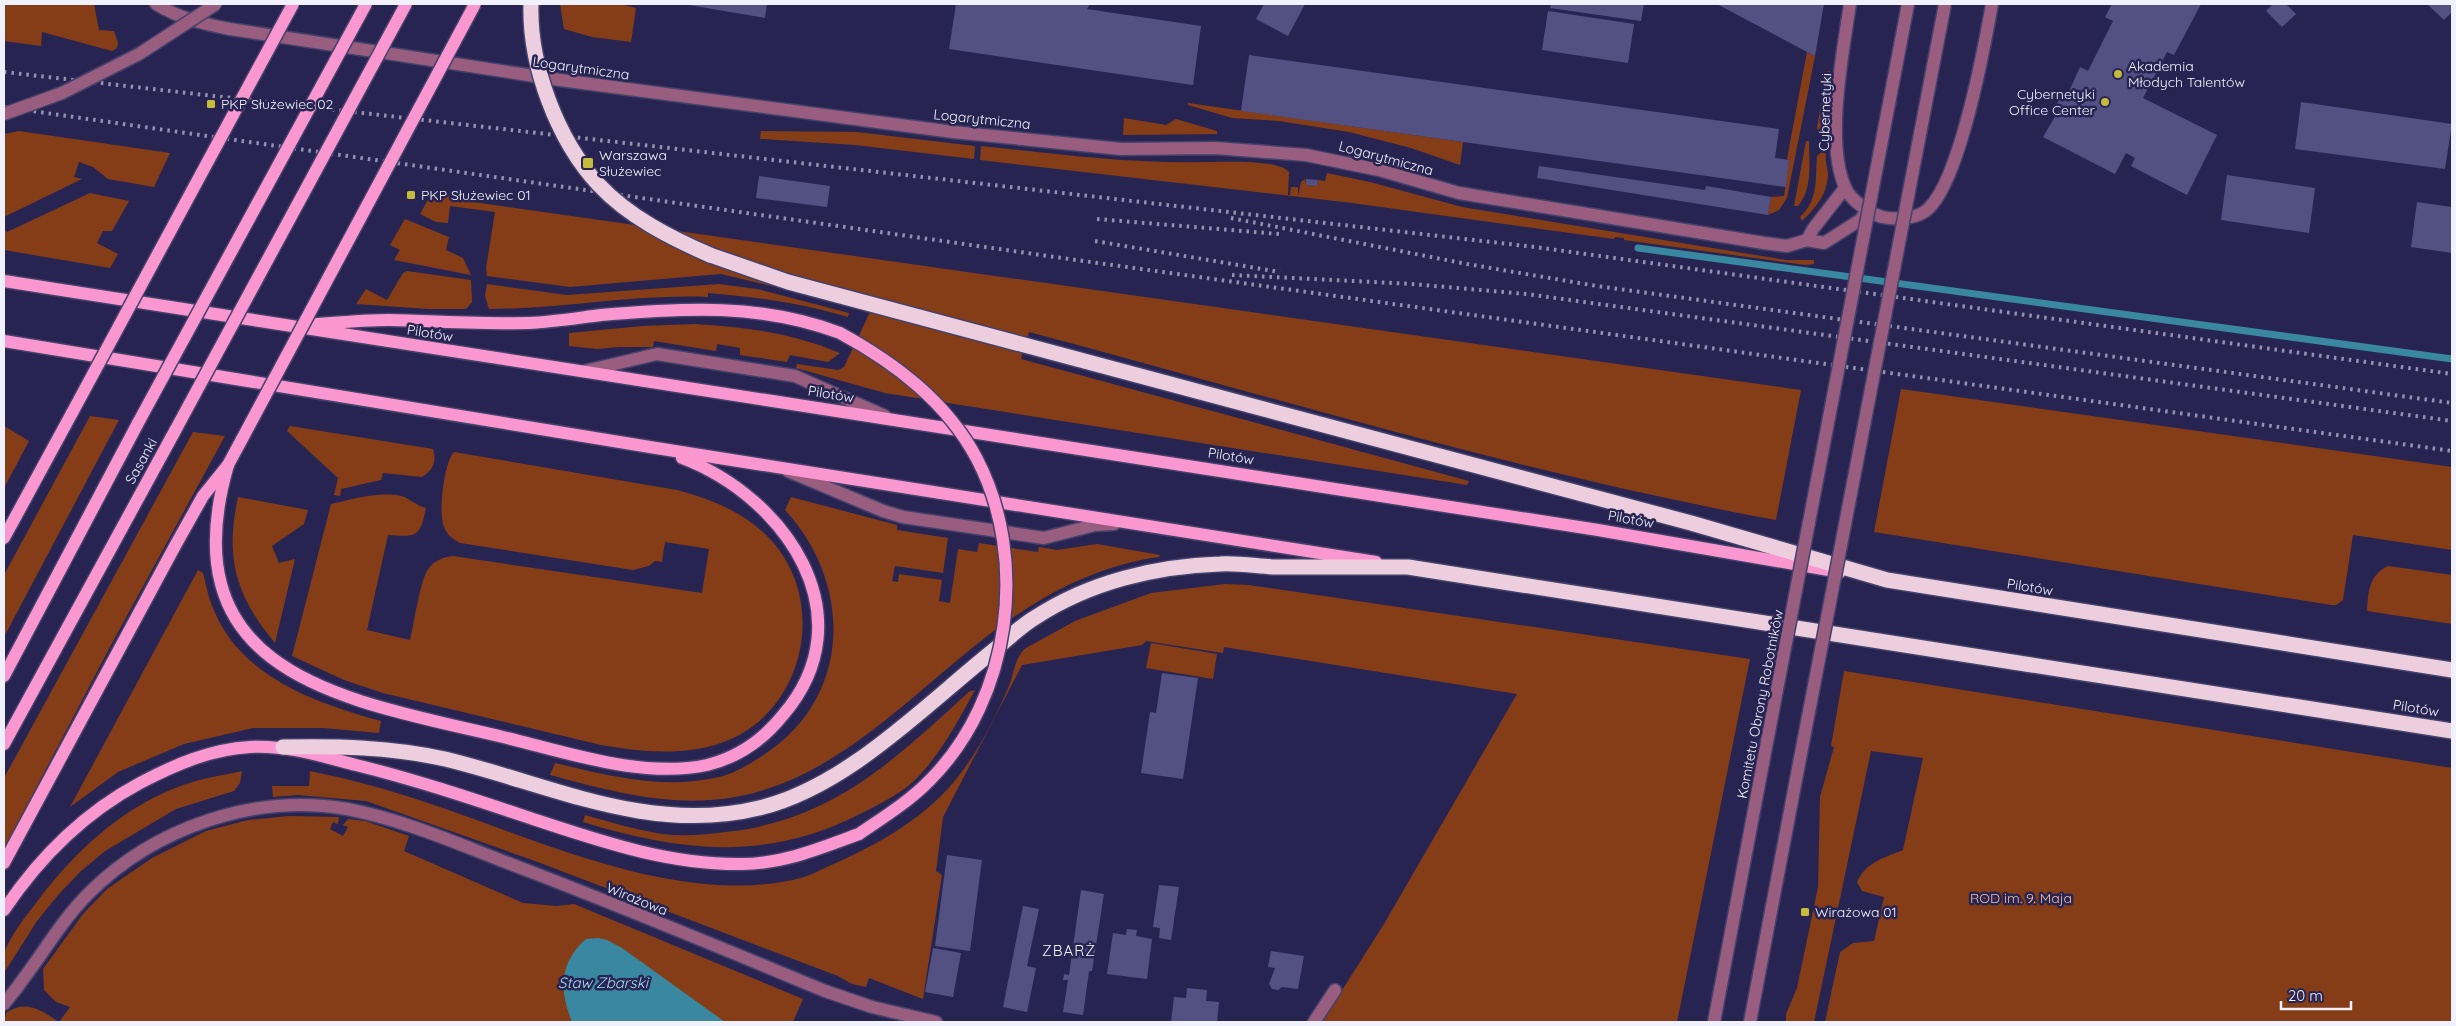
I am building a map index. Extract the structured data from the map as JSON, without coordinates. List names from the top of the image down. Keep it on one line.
{"streets":{"highway":["Pilotów"],"main road":["Sasanki"],"street":["Logarytmiczna","Cybernetyki","Komitetu Obrony Robotników","Wirażowa"]},"districts":["ZBARŻ"],"water":["Staw Zbarski"],"parks":["ROD im. 9. Maja"],"places":{"other":["Akademia Młodych Talentów","Cybernetyki Office Center"],"transit":["PKP Służewiec 02","Warszawa Służewiec","PKP Służewiec 01","Wirażowa 01"]},"scale_bar":"20 m"}
